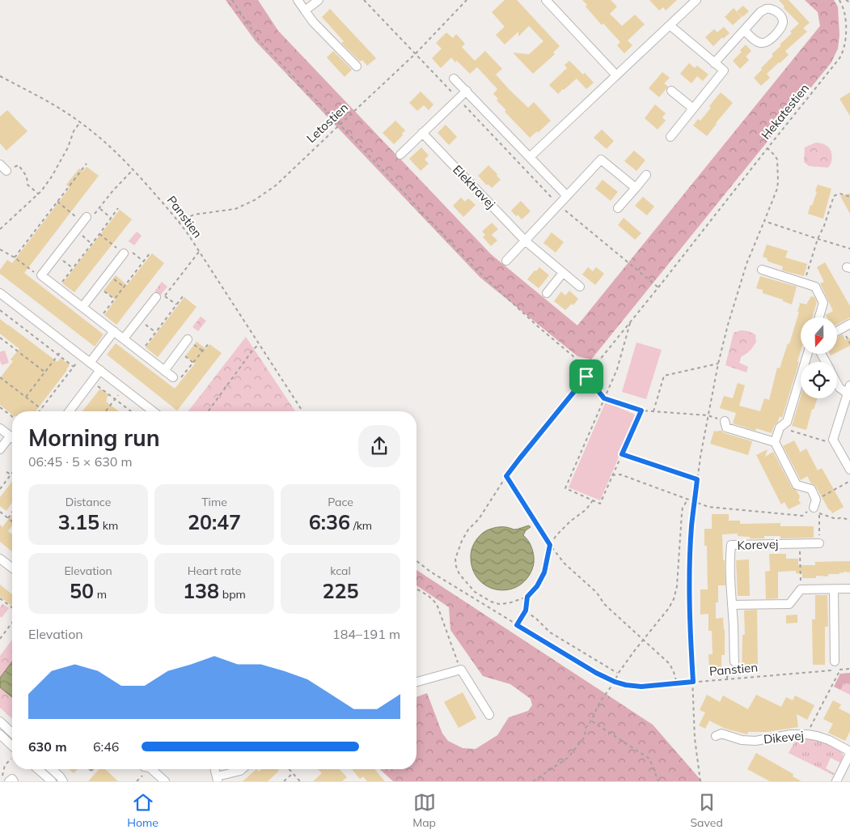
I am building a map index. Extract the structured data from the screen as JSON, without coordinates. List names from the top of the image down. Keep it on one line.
{"streets":{"street":["Elektravej","Korevej","Dikevej"],"path":["Hekatestien","Letostien","Panstien"]},"crossings":[["Hekatestien","Panstien"],["Letostien","Panstien"]],"north":"bottom","page":{"heading":["Morning run","06:45 · 5 × 630 m"],"stats":[["Distance","3.15 km"],["Time","20:47"],["Pace","6:36 /km"],["Elevation","50 m"],["Heart rate","138 bpm"],["kcal","225"]],"chart":["Elevation","184–191 m"],"list":[{"name":"630 m","note":"6:46"}],"tabs":["Home","Map","Saved"]}}
